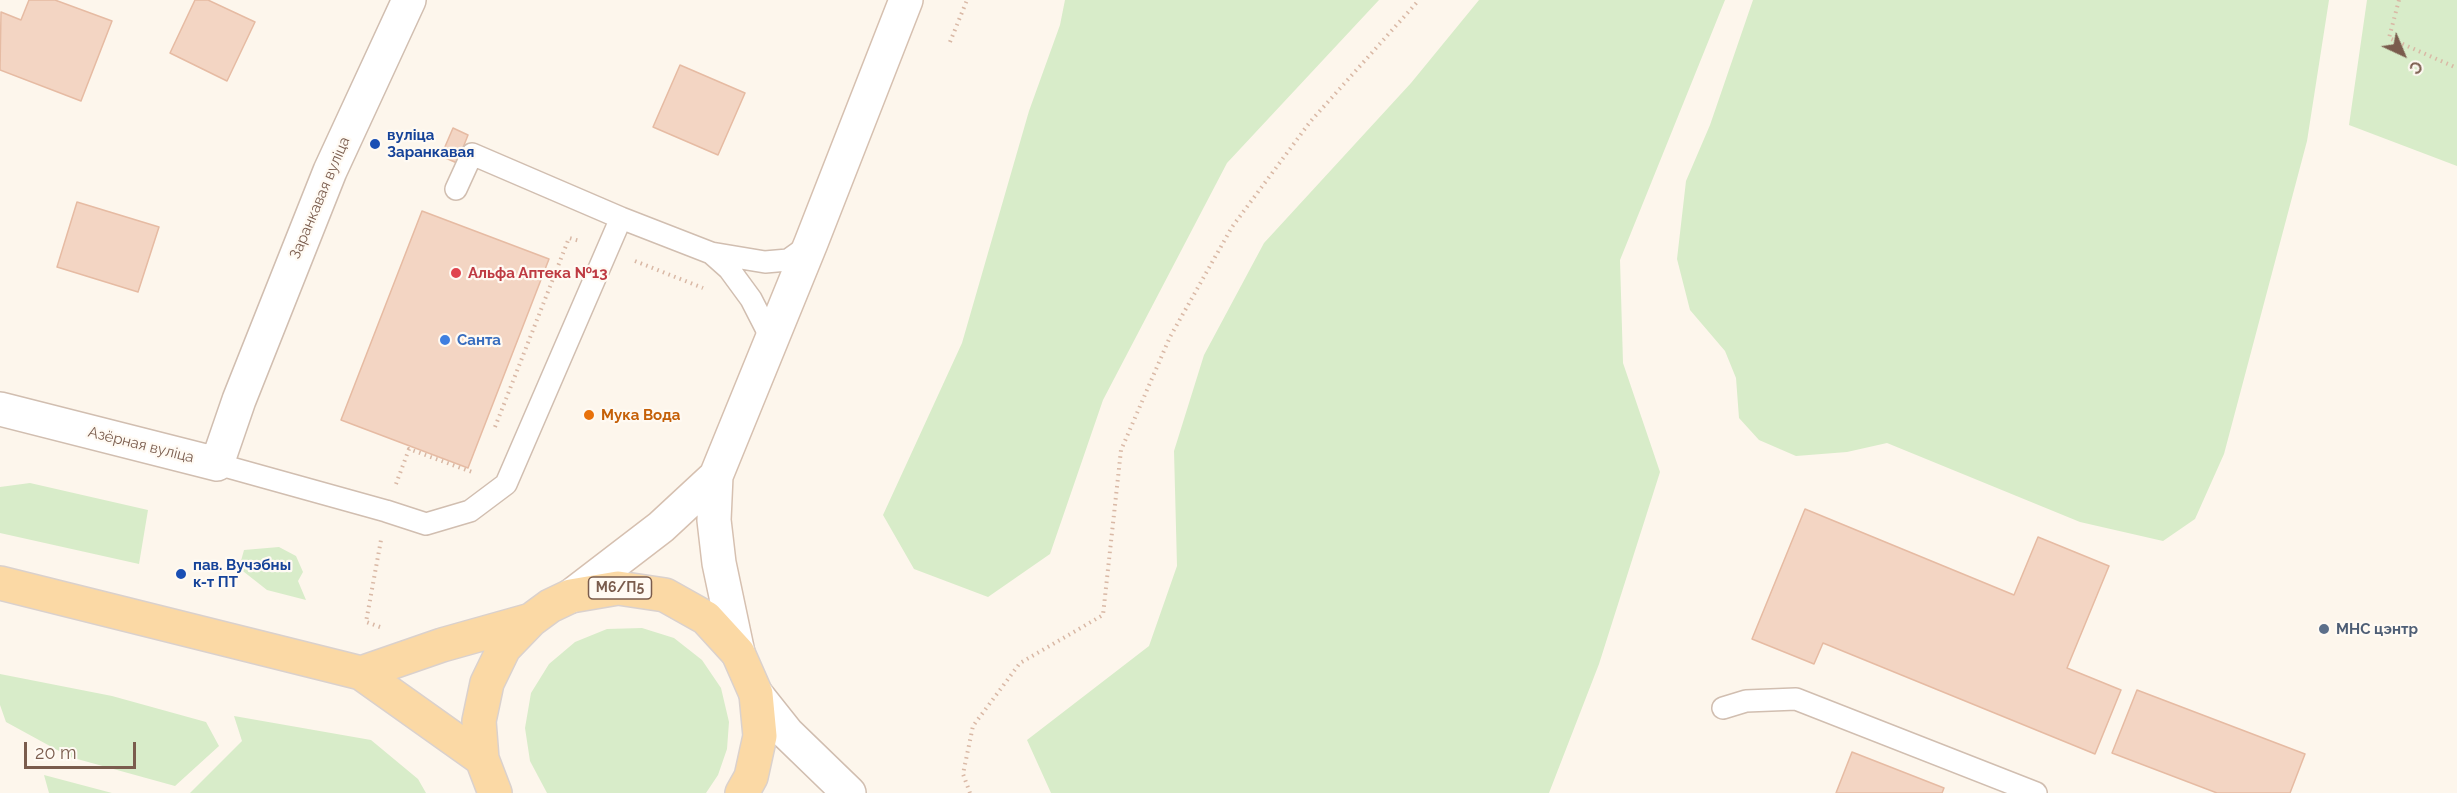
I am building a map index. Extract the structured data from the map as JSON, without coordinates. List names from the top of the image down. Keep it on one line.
{"streets":{"main road":["Заранкавая вуліца","Азёрная вуліца","М6/П5"]},"crossings":[["Заранкавая вуліца","Азёрная вуліца"]],"places":["вуліца Заранкавая","Альфа Аптека №13","Санта","Мука Вода","пав. Вучэбны к-т ПТ","МНС цэнтр"],"scale_bar":"20 m","north":"bottom right"}
